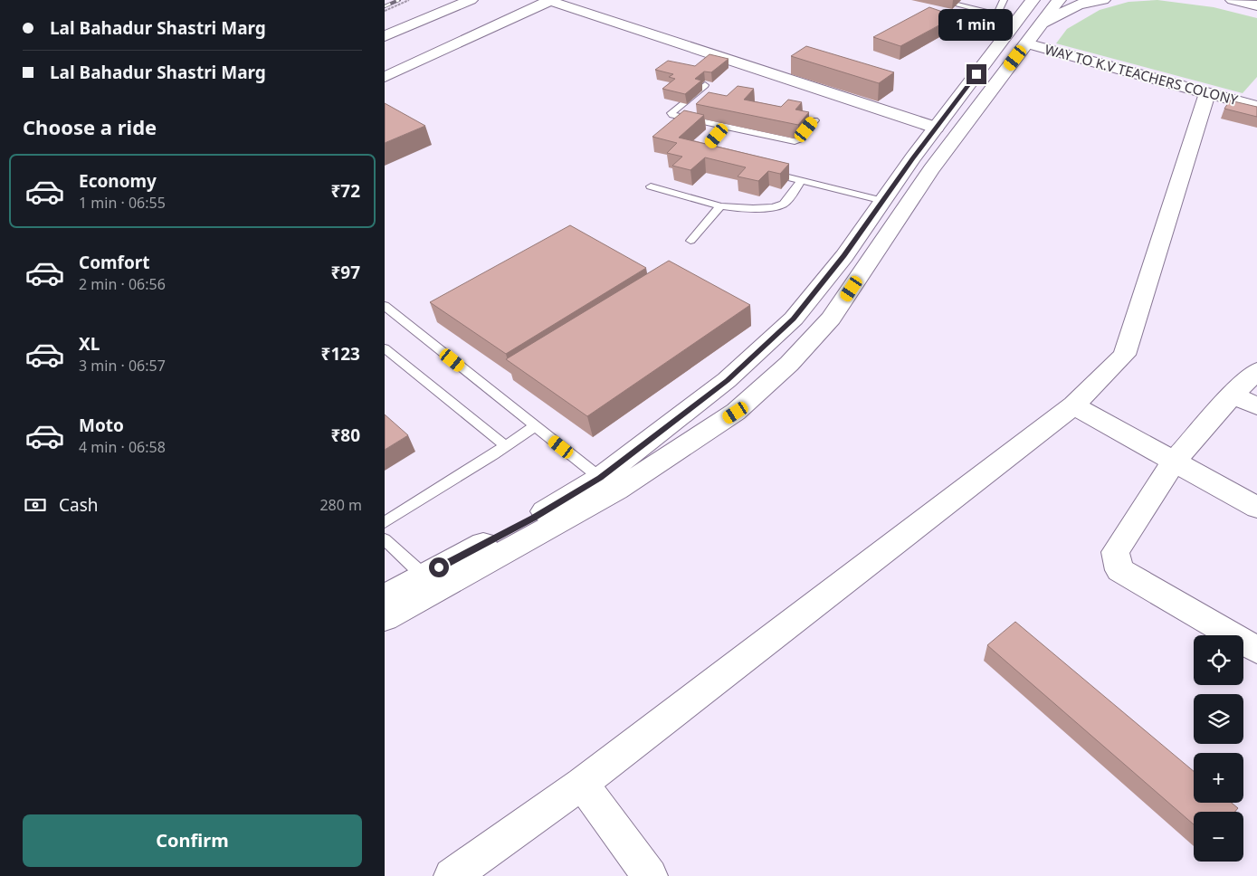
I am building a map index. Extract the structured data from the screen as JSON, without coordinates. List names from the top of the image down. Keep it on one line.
{"streets":{"street":["WAY TO K.V TEACHERS COLONY"]},"page":{"banner":["Lal Bahadur Shastri Marg","Lal Bahadur Shastri Marg"],"bubble":"1 min","heading":"Choose a ride","list":[{"name":"Economy","note":"1 min · 06:55","value":"₹72"},{"name":"Comfort","note":"2 min · 06:56","value":"₹97"},{"name":"XL","note":"3 min · 06:57","value":"₹123"},{"name":"Moto","note":"4 min · 06:58","value":"₹80"}],"pay":["Cash","280 m"],"map_buttons":["+","−"],"buttons":"Confirm"}}
